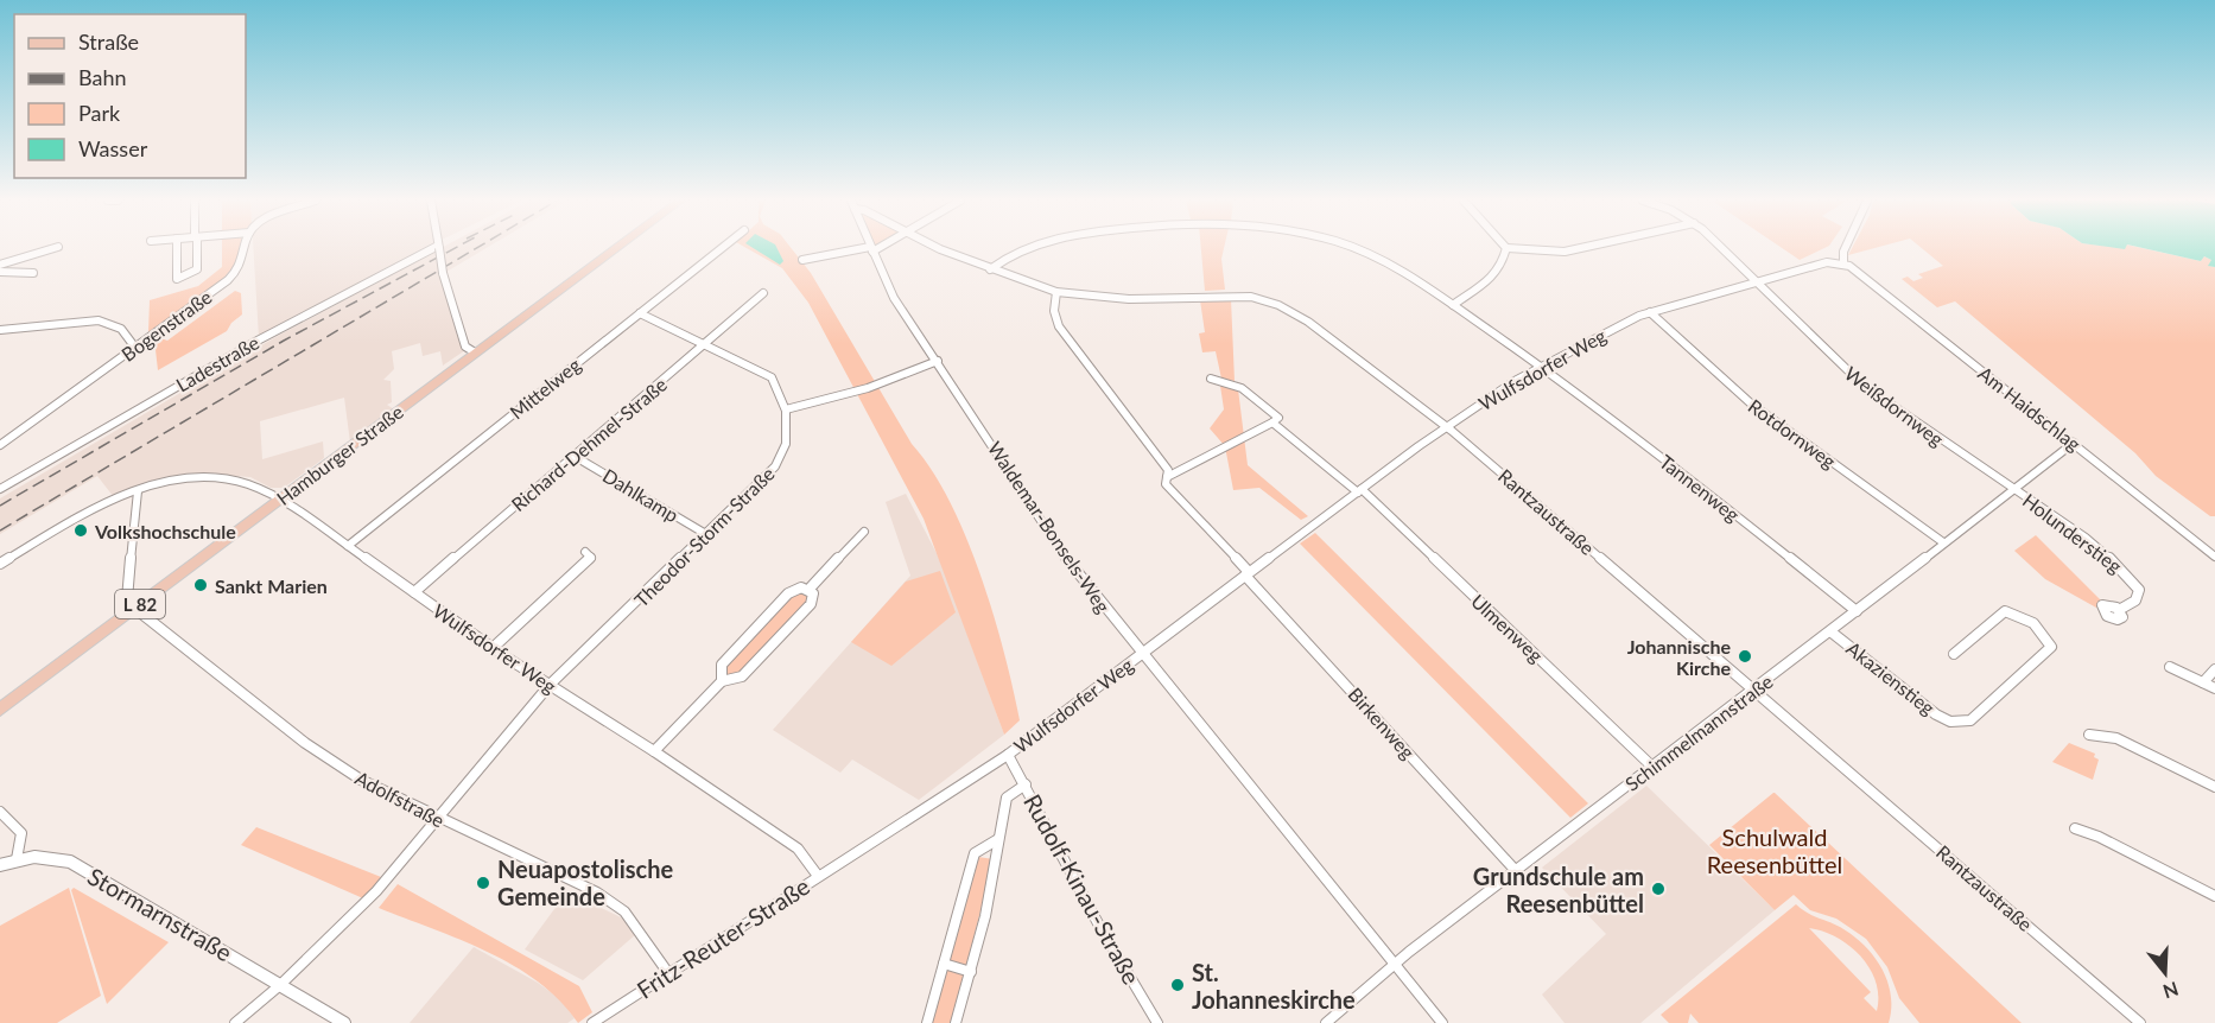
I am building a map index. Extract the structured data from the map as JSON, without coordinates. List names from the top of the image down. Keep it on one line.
{"streets":{"main road":["Hamburger Straße","L 82"],"street":["Bogenstraße","Ladestraße","Wulfsdorfer Weg","Mittelweg","Weißdornweg","Am Haidschlag","Rotdornweg","Richard-Dehmel-Straße","Tannenweg","Dahlkamp","Rantzaustraße","Waldemar-Bonsels-Weg","Holunderstieg","Theodor-Storm-Straße","Ulmenweg","Akazienstieg","Birkenweg","Schimmelmannstraße","Adolfstraße","Rudolf-Kinau-Straße","Stormarnstraße","Fritz-Reuter-Straße"]},"crossings":[["Wulfsdorfer Weg","Mittelweg"],["Wulfsdorfer Weg","Weißdornweg"],["Wulfsdorfer Weg","Am Haidschlag"],["Wulfsdorfer Weg","Rotdornweg"],["Wulfsdorfer Weg","Richard-Dehmel-Straße"],["Wulfsdorfer Weg","Hamburger Straße"],["Wulfsdorfer Weg","Tannenweg"],["Wulfsdorfer Weg","Rantzaustraße"],["Wulfsdorfer Weg","Waldemar-Bonsels-Weg"],["Wulfsdorfer Weg","Theodor-Storm-Straße"],["Wulfsdorfer Weg","Ulmenweg"],["Wulfsdorfer Weg","Birkenweg"],["Wulfsdorfer Weg","Rudolf-Kinau-Straße"],["Wulfsdorfer Weg","Fritz-Reuter-Straße"],["Mittelweg","Theodor-Storm-Straße"],["Weißdornweg","Holunderstieg"],["Weißdornweg","Schimmelmannstraße"],["Am Haidschlag","Schimmelmannstraße"],["Rotdornweg","Schimmelmannstraße"],["Richard-Dehmel-Straße","Dahlkamp"],["Richard-Dehmel-Straße","Theodor-Storm-Straße"],["Hamburger Straße","Adolfstraße"],["Tannenweg","Rantzaustraße"],["Tannenweg","Schimmelmannstraße"],["Dahlkamp","Theodor-Storm-Straße"],["Rantzaustraße","Birkenweg"],["Rantzaustraße","Schimmelmannstraße"],["Waldemar-Bonsels-Weg","Schimmelmannstraße"],["Holunderstieg","Schimmelmannstraße"],["Theodor-Storm-Straße","Adolfstraße"],["Theodor-Storm-Straße","Stormarnstraße"],["Ulmenweg","Schimmelmannstraße"],["Akazienstieg","Schimmelmannstraße"],["Birkenweg","Schimmelmannstraße"],["Adolfstraße","Fritz-Reuter-Straße"]],"parks":["Schulwald Reesenbüttel"],"places":["Volkshochschule","Sankt Marien","Johannische Kirche","Neuapostolische Gemeinde","Grundschule am Reesenbüttel","St. Johanneskirche"],"legend":["Straße","Bahn","Park","Wasser"],"north":"bottom"}
